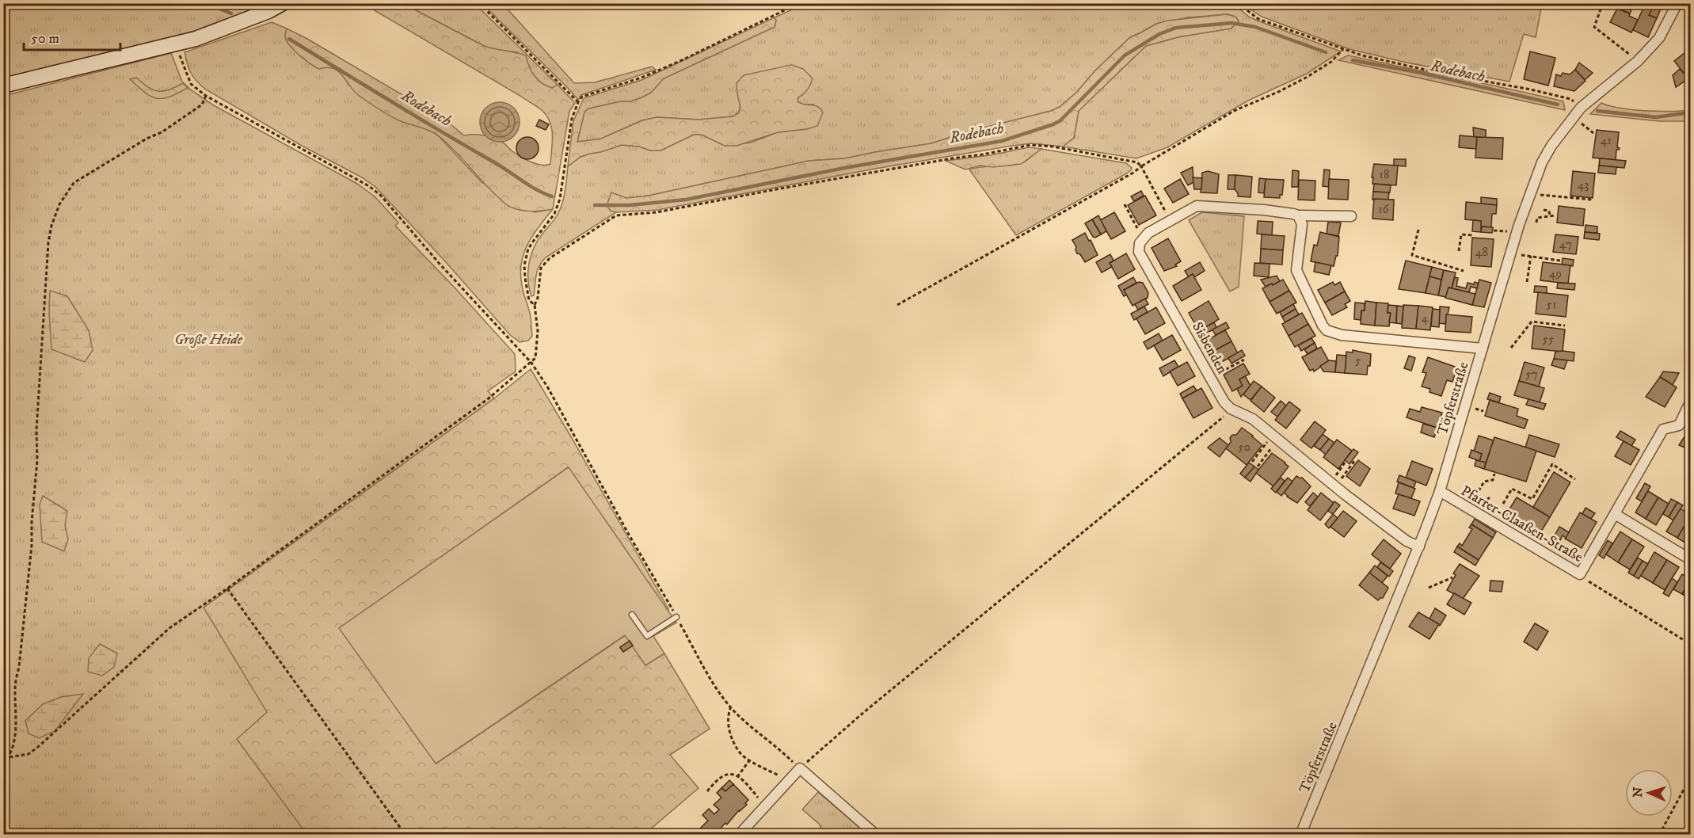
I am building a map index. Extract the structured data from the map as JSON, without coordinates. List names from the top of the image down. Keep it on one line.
{"streets":{"street":["Sisbenden","Töpferstraße","Pfarrer-Claaßen-Straße"]},"crossings":[["Sisbenden","Töpferstraße"],["Töpferstraße","Pfarrer-Claaßen-Straße"]],"water":["Rodebach"],"parks":["Große Heide"],"house_numbers":["41","18","43","16","47","48","49","51","4","55","5","57","50"],"scale_bar":"50 m","north":"left"}
